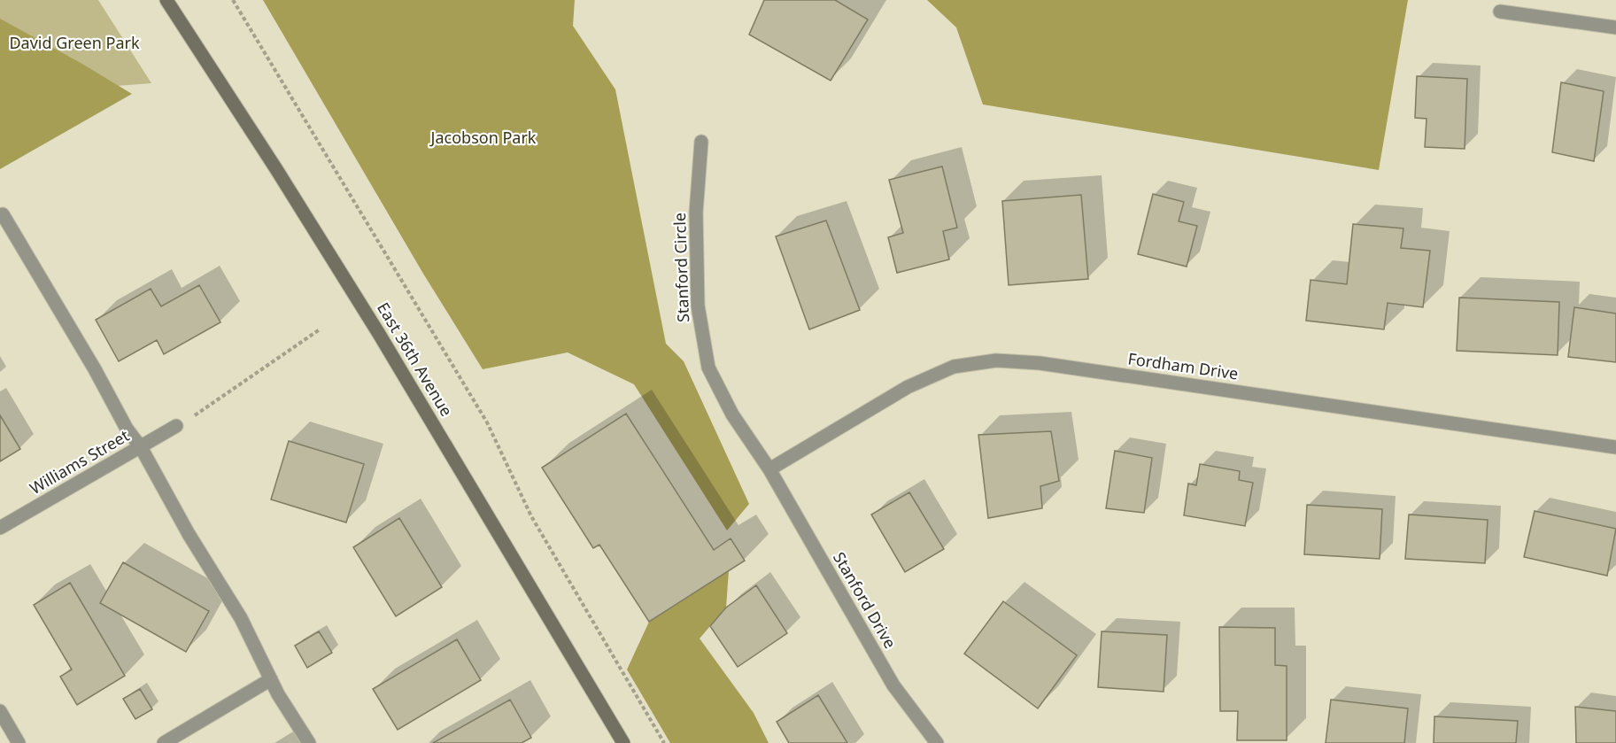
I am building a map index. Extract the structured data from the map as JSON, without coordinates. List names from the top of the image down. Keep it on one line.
{"streets":{"main road":["East 36th Avenue"],"street":["Stanford Circle","Fordham Drive","Williams Street","Stanford Drive"]},"crossings":[["Stanford Circle","Fordham Drive"],["Stanford Circle","Stanford Drive"],["Fordham Drive","Stanford Drive"]],"parks":["David Green Park","Jacobson Park"]}
